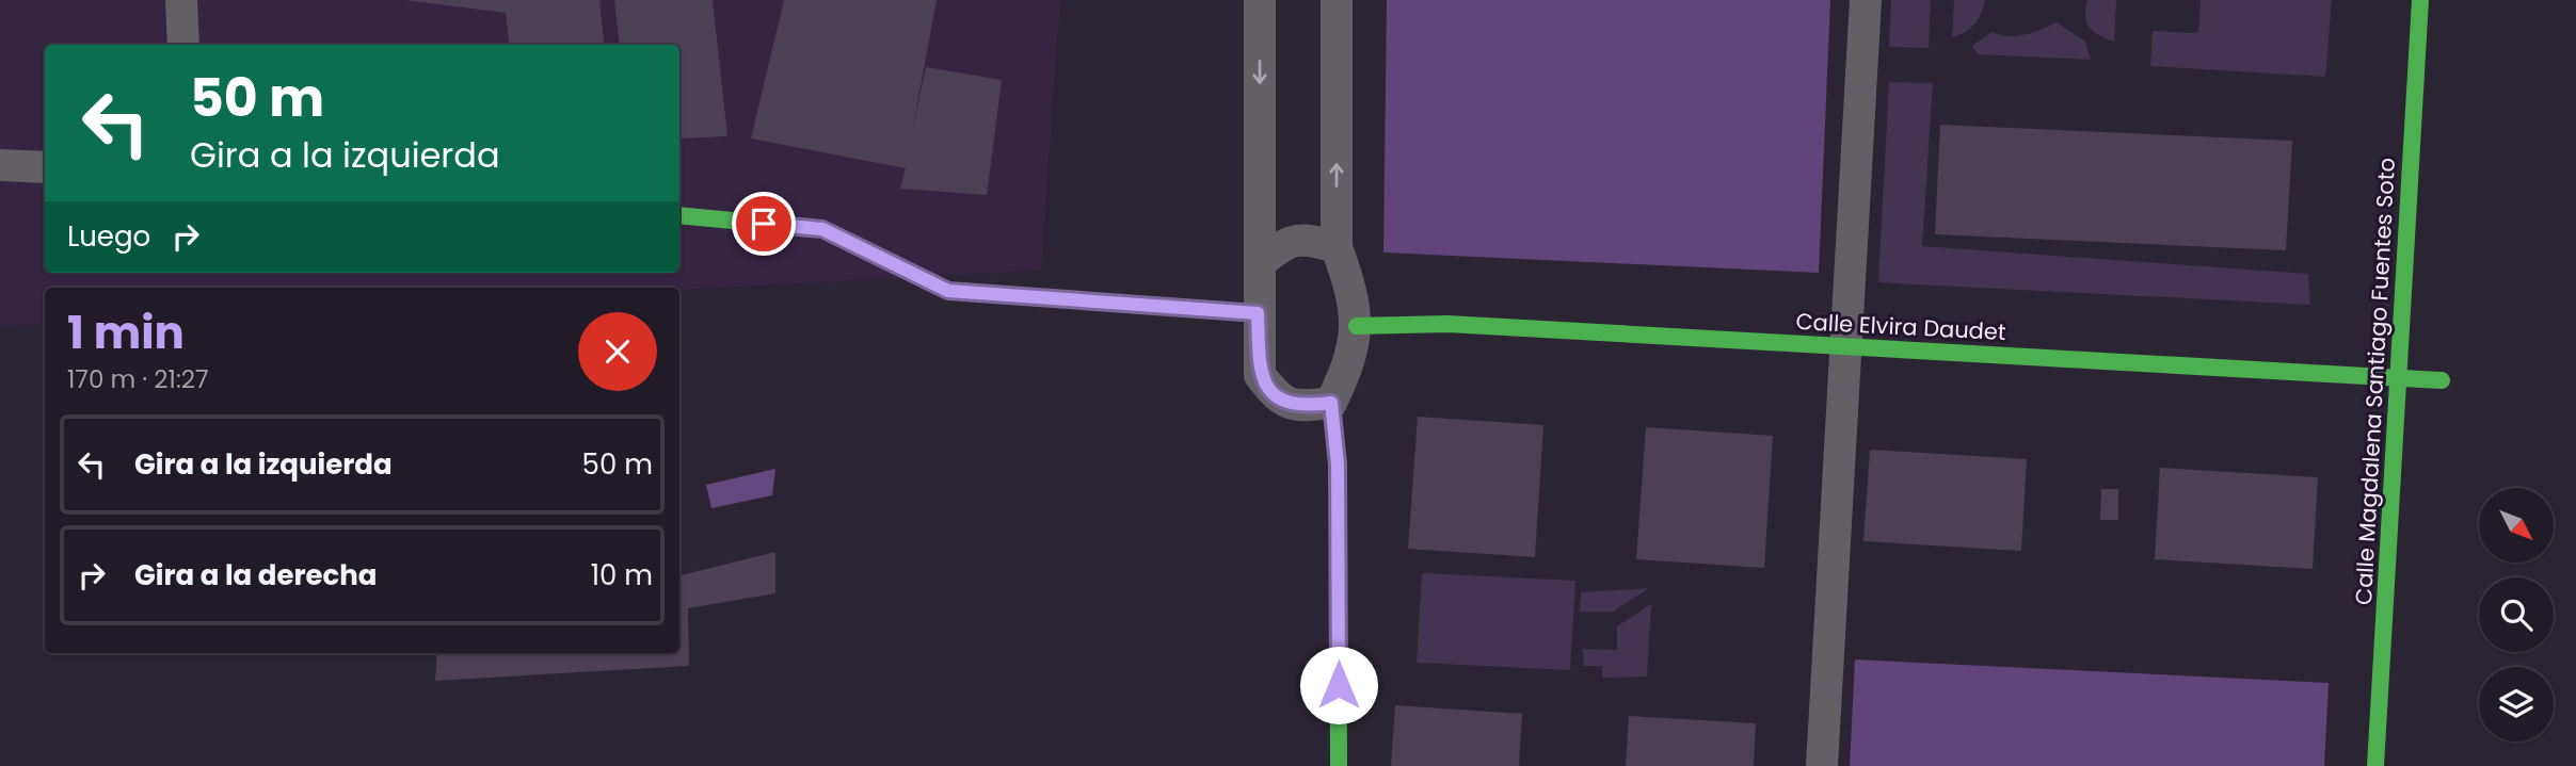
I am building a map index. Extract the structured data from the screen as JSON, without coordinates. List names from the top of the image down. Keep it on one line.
{"streets":{"street":["Calle Elvira Daudet","Calle Magdalena Santiago Fuentes Soto"]},"crossings":[["Calle Elvira Daudet","Calle Magdalena Santiago Fuentes Soto"]],"north":"bottom right","page":{"turn":["50 m","Gira a la izquierda"],"then":"Luego","heading":["1 min","170 m · 21:27"],"list":[{"name":"Gira a la izquierda","value":"50 m"},{"name":"Gira a la derecha","value":"10 m"}]}}
